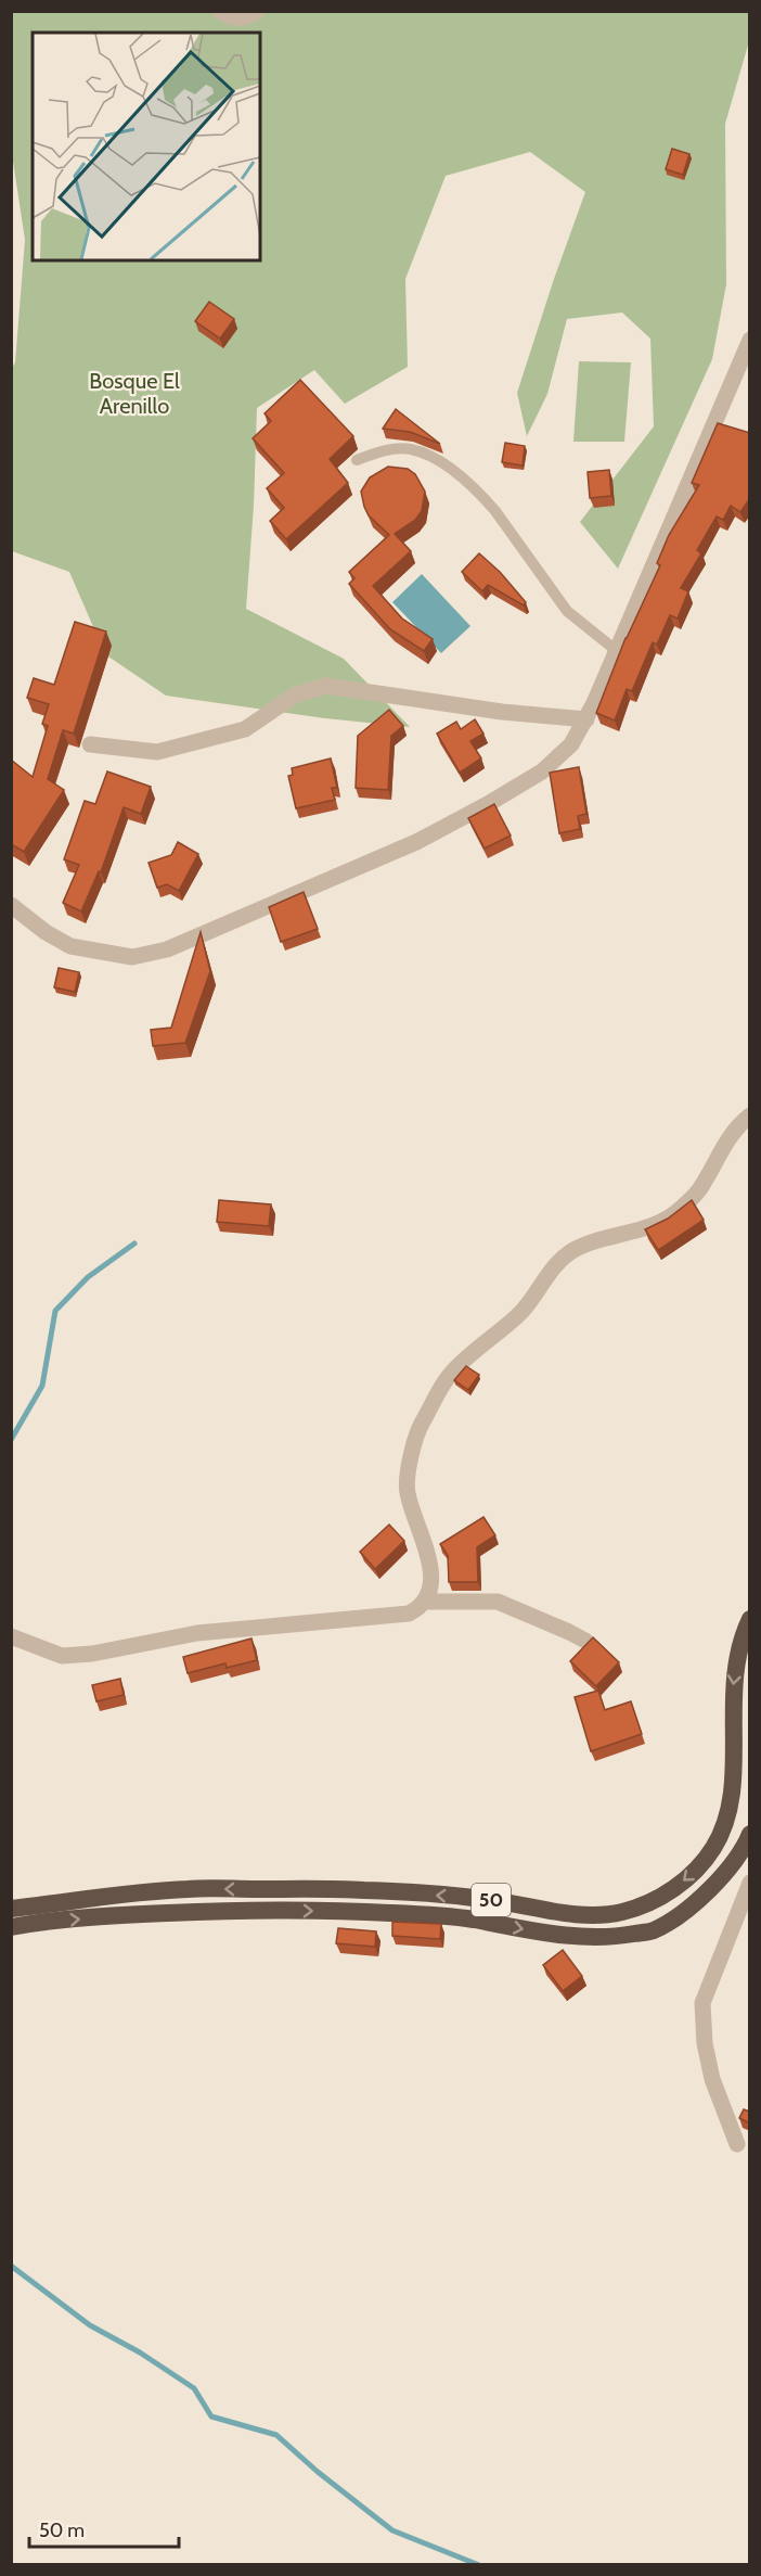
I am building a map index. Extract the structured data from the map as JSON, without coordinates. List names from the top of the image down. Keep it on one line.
{"streets":{"highway":["50"]},"parks":["Bosque El Arenillo"],"scale_bar":"50 m"}
